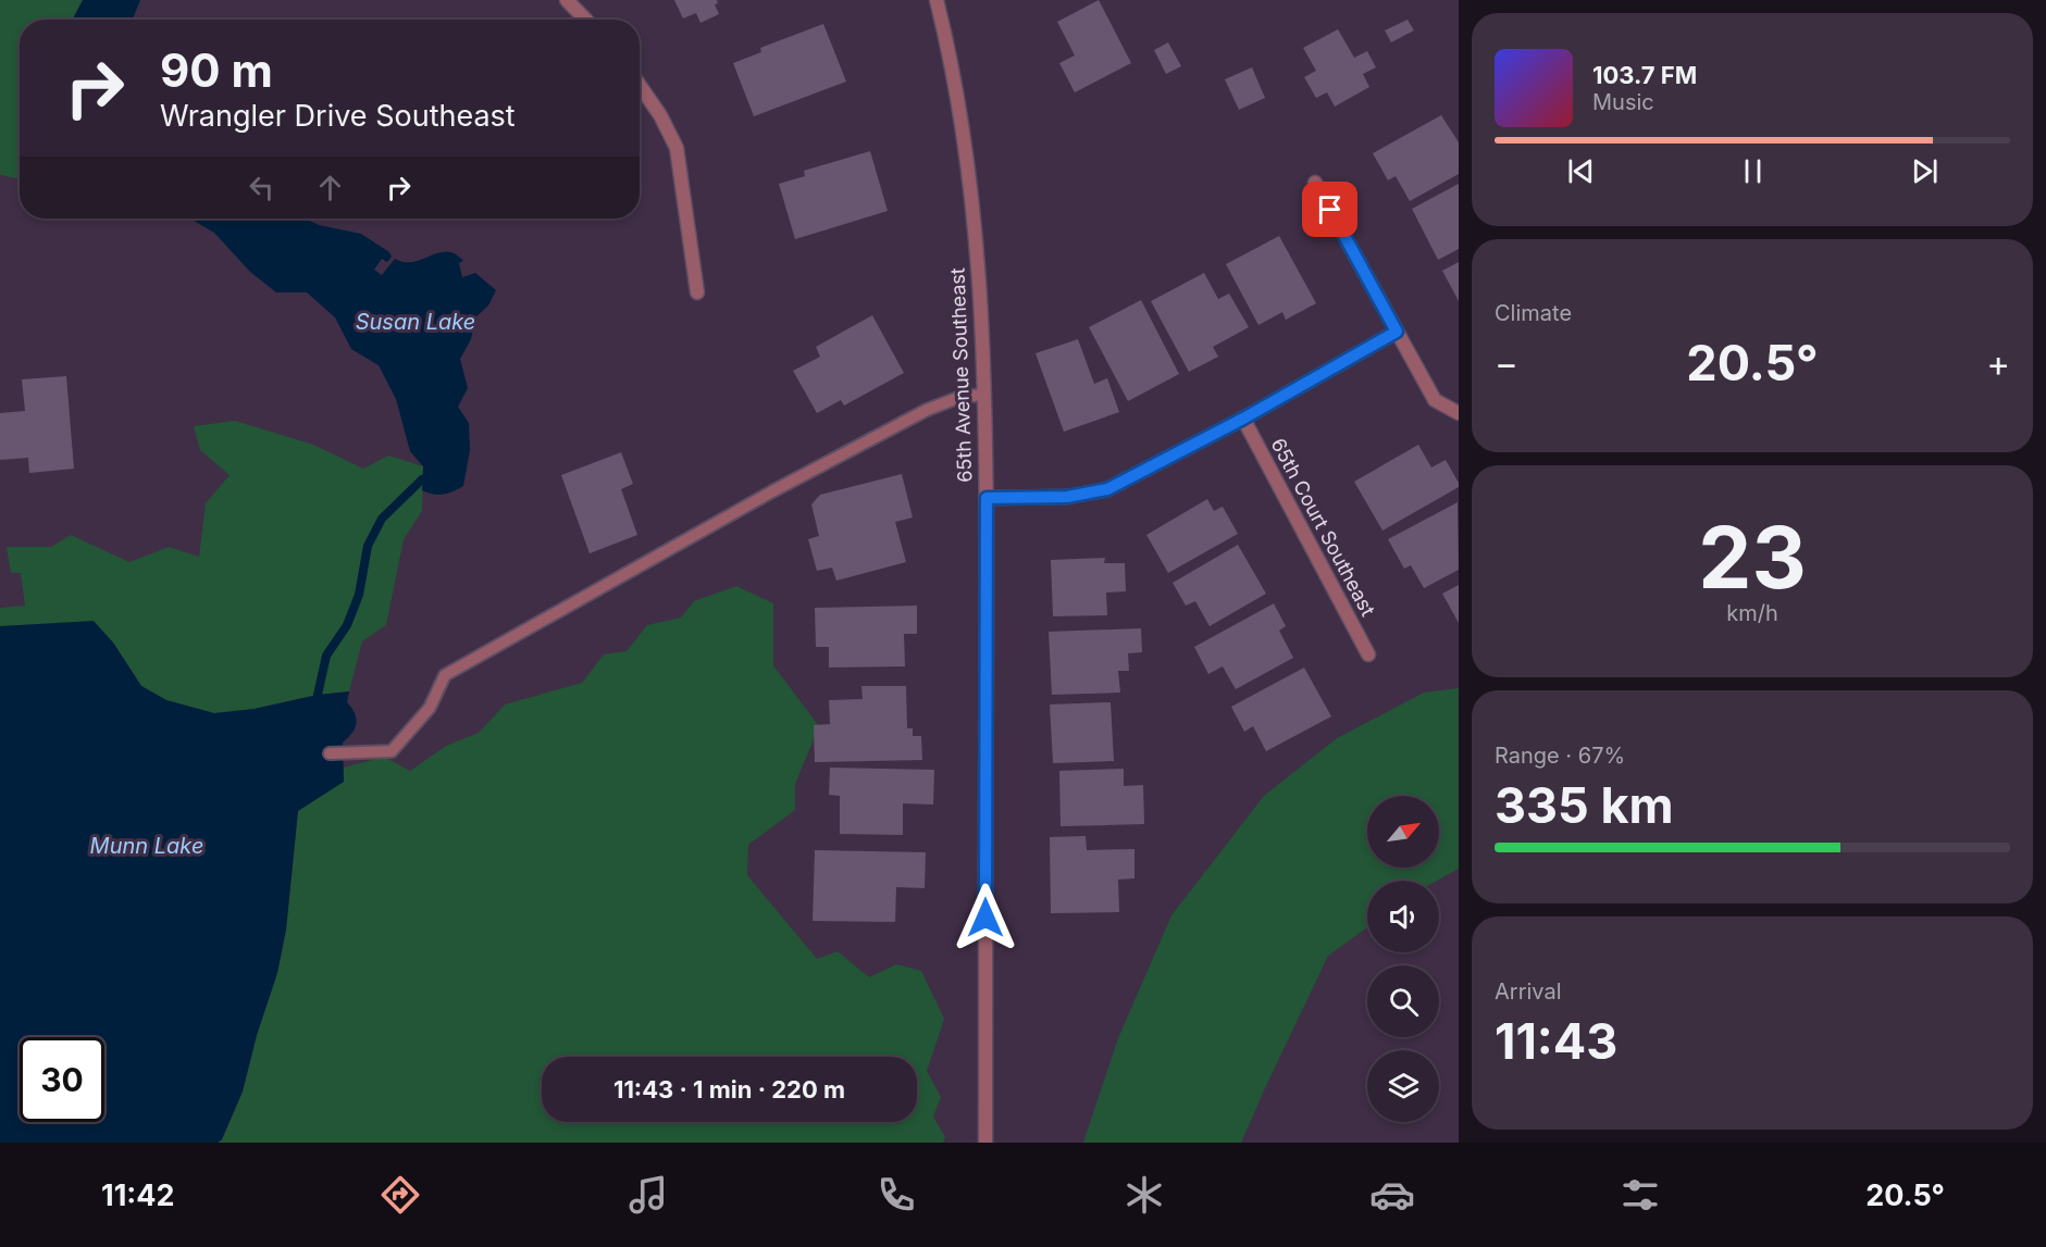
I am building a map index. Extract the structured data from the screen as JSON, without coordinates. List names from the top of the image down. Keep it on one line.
{"streets":{"street":["65th Avenue Southeast","65th Court Southeast"]},"water":["Susan Lake","Munn Lake"],"north":"top right","page":{"turn":["90 m","Wrangler Drive Southeast"],"song":["103.7 FM","Music"],"tile":["Climate",["23","km/h"],["Range · 67%","335 km"],["Arrival","11:43"]],"heat":["−","20.5°","+"],"limit":"30","trip":"11:43 · 1 min · 220 m","tabs":["11:42","20.5°"]}}
